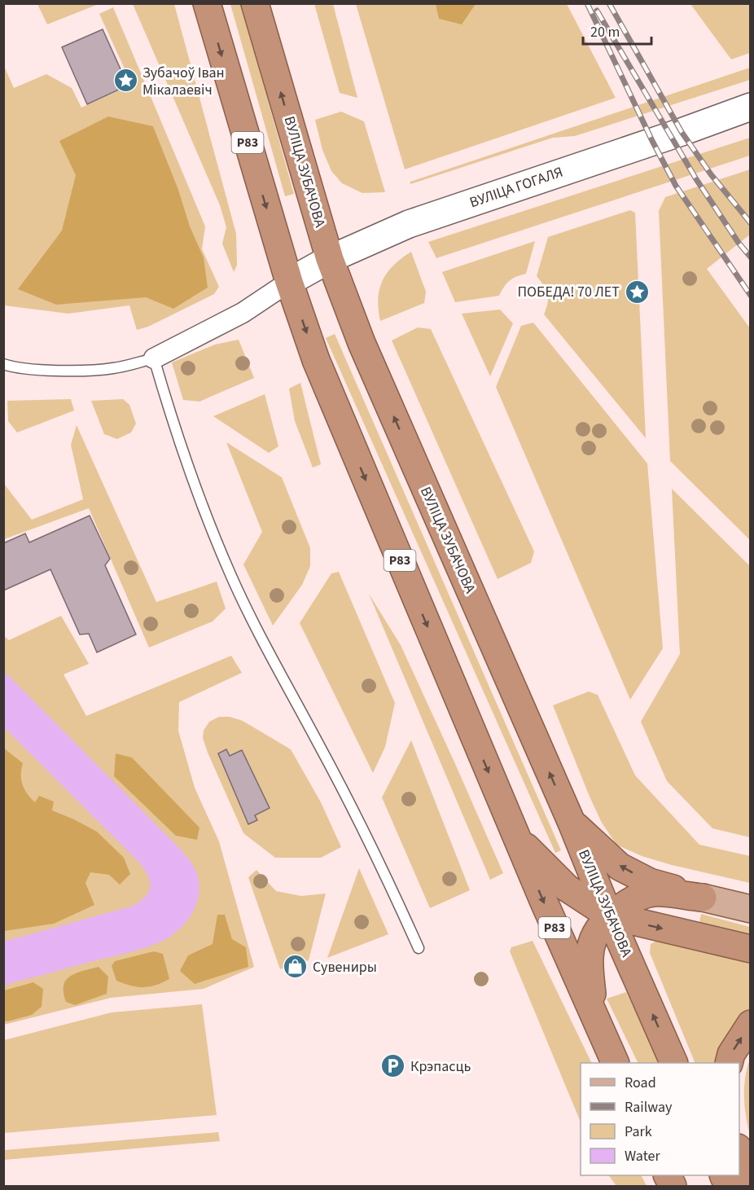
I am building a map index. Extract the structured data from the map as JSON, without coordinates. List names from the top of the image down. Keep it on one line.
{"streets":{"highway":["Р83","ВУЛІЦА ЗУБАЧОВА"],"main road":["ВУЛІЦА ГОГАЛЯ"]},"crossings":[["Р83","ВУЛІЦА ГОГАЛЯ"],["ВУЛІЦА ЗУБАЧОВА","ВУЛІЦА ГОГАЛЯ"]],"places":{"place":["Зубачоў Іван Мікалаевіч","ПОБЕДА! 70 ЛЕТ"],"shop":["Сувениры"],"parking":["Крэпасць"]},"legend":["Road","Railway","Park","Water"],"scale_bar":"20 m"}
